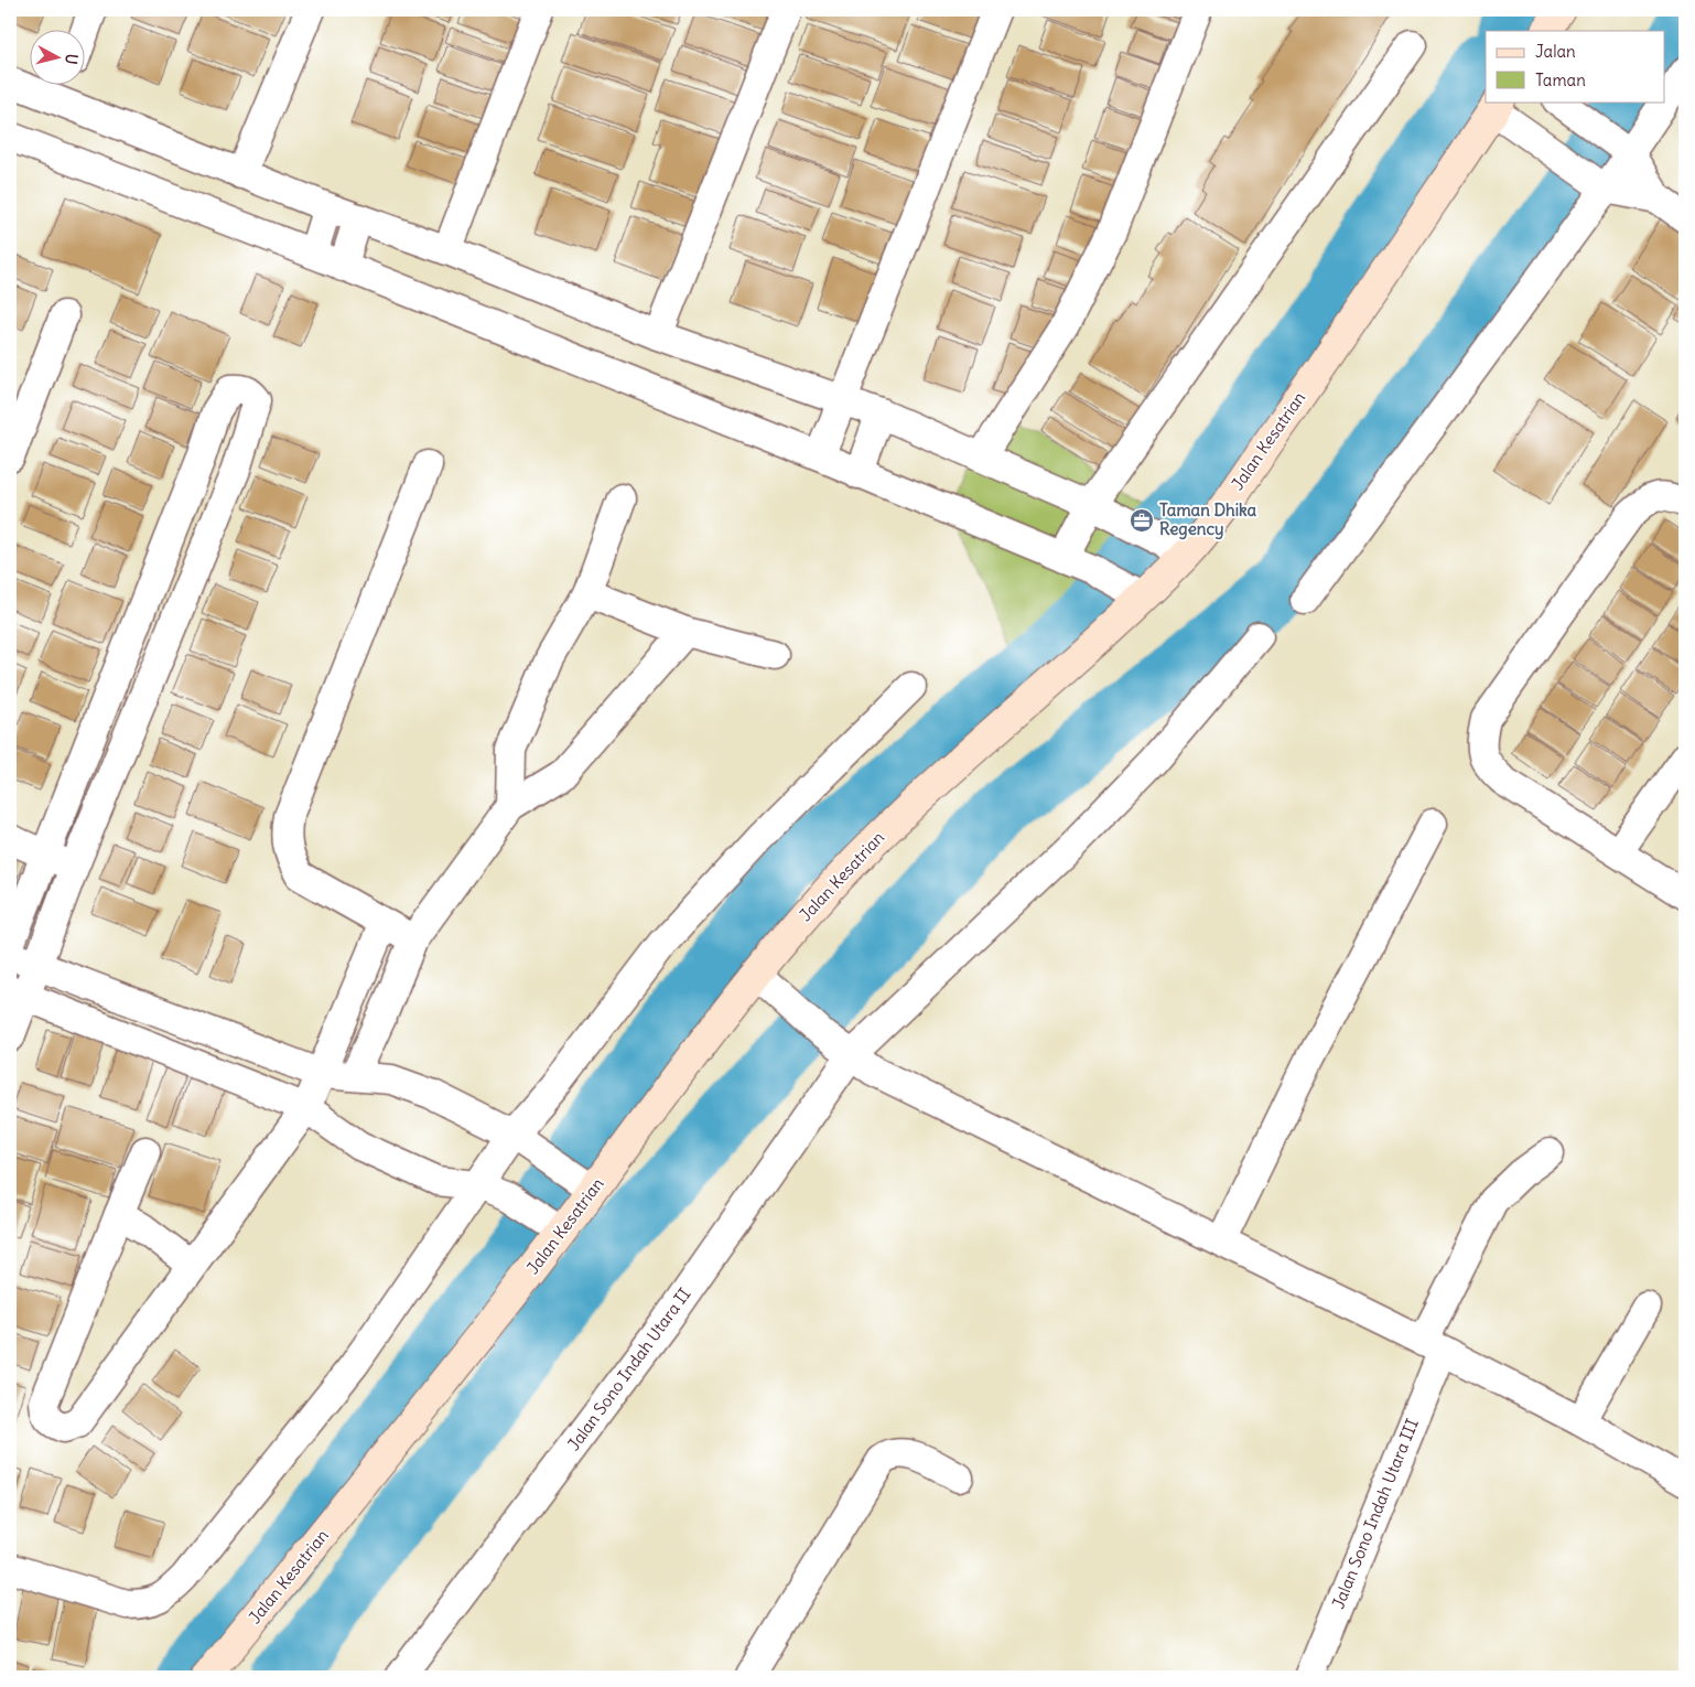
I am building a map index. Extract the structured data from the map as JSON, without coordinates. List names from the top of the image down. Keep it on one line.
{"streets":{"street":["Jalan Kesatrian","Jalan Sono Indah Utara II","Jalan Sono Indah Utara III"]},"places":{"office":["Taman Dhika Regency"]},"legend":["Jalan","Taman"],"north":"right"}
